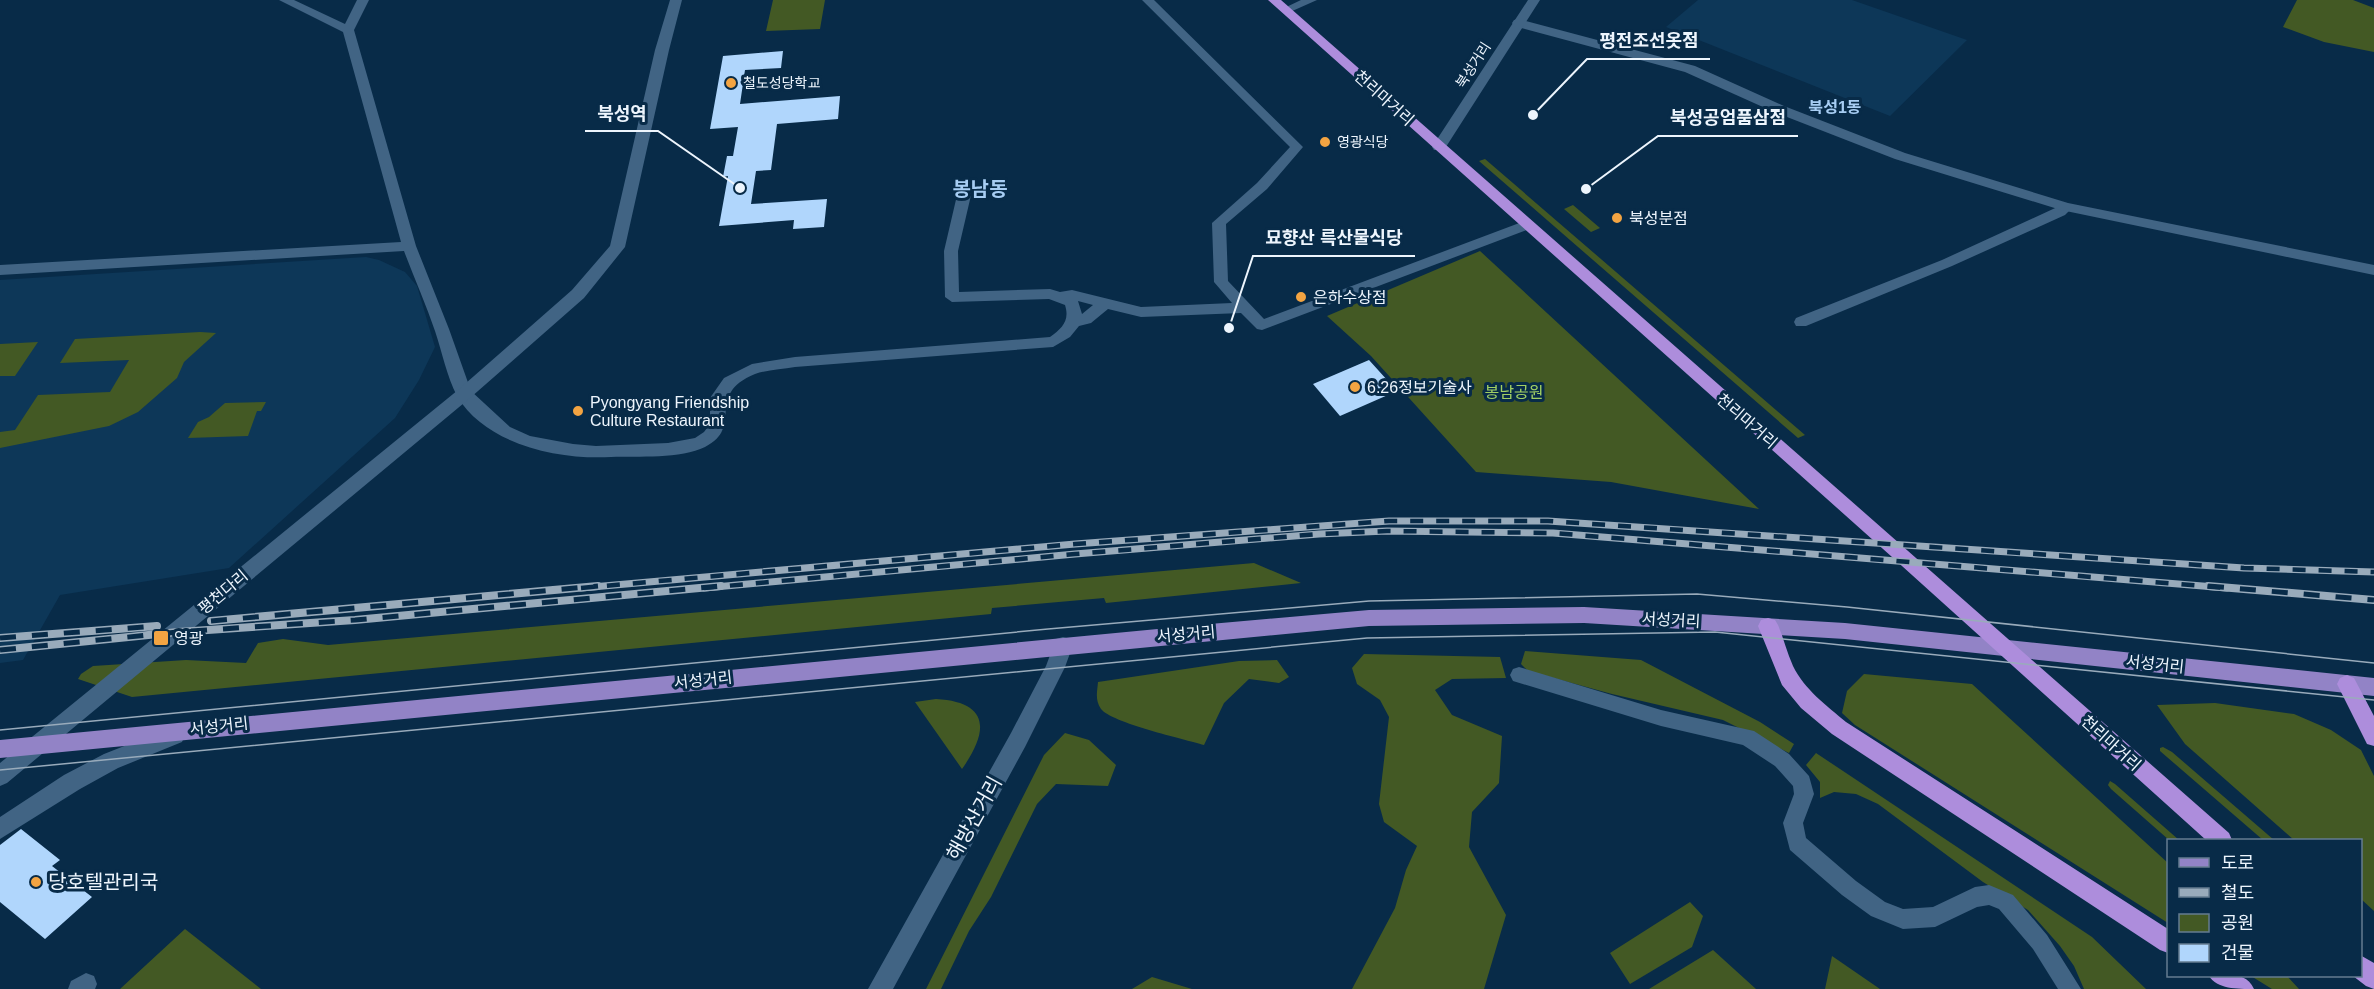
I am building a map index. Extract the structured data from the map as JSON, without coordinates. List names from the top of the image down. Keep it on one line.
{"streets":{"highway":["천리마거리"],"main road":["서성거리"],"street":["북성거리","평천다리","해방산거리"]},"crossings":[["북성거리","천리마거리"],["서성거리","해방산거리"]],"districts":["북성1동","봉남동"],"parks":["봉남공원"],"places":{"other":["철도성당학교","평전조선옷점","영광식당","북성역","북성공엄품삼점","북성분점","은하수상점","묘향산 륵산물식당","6.26정보기술사","Pyongyang Friendship Culture Restaurant","당호텔관리국"],"transit":["영광"]},"legend":["도로","철도","공원","건물"]}
